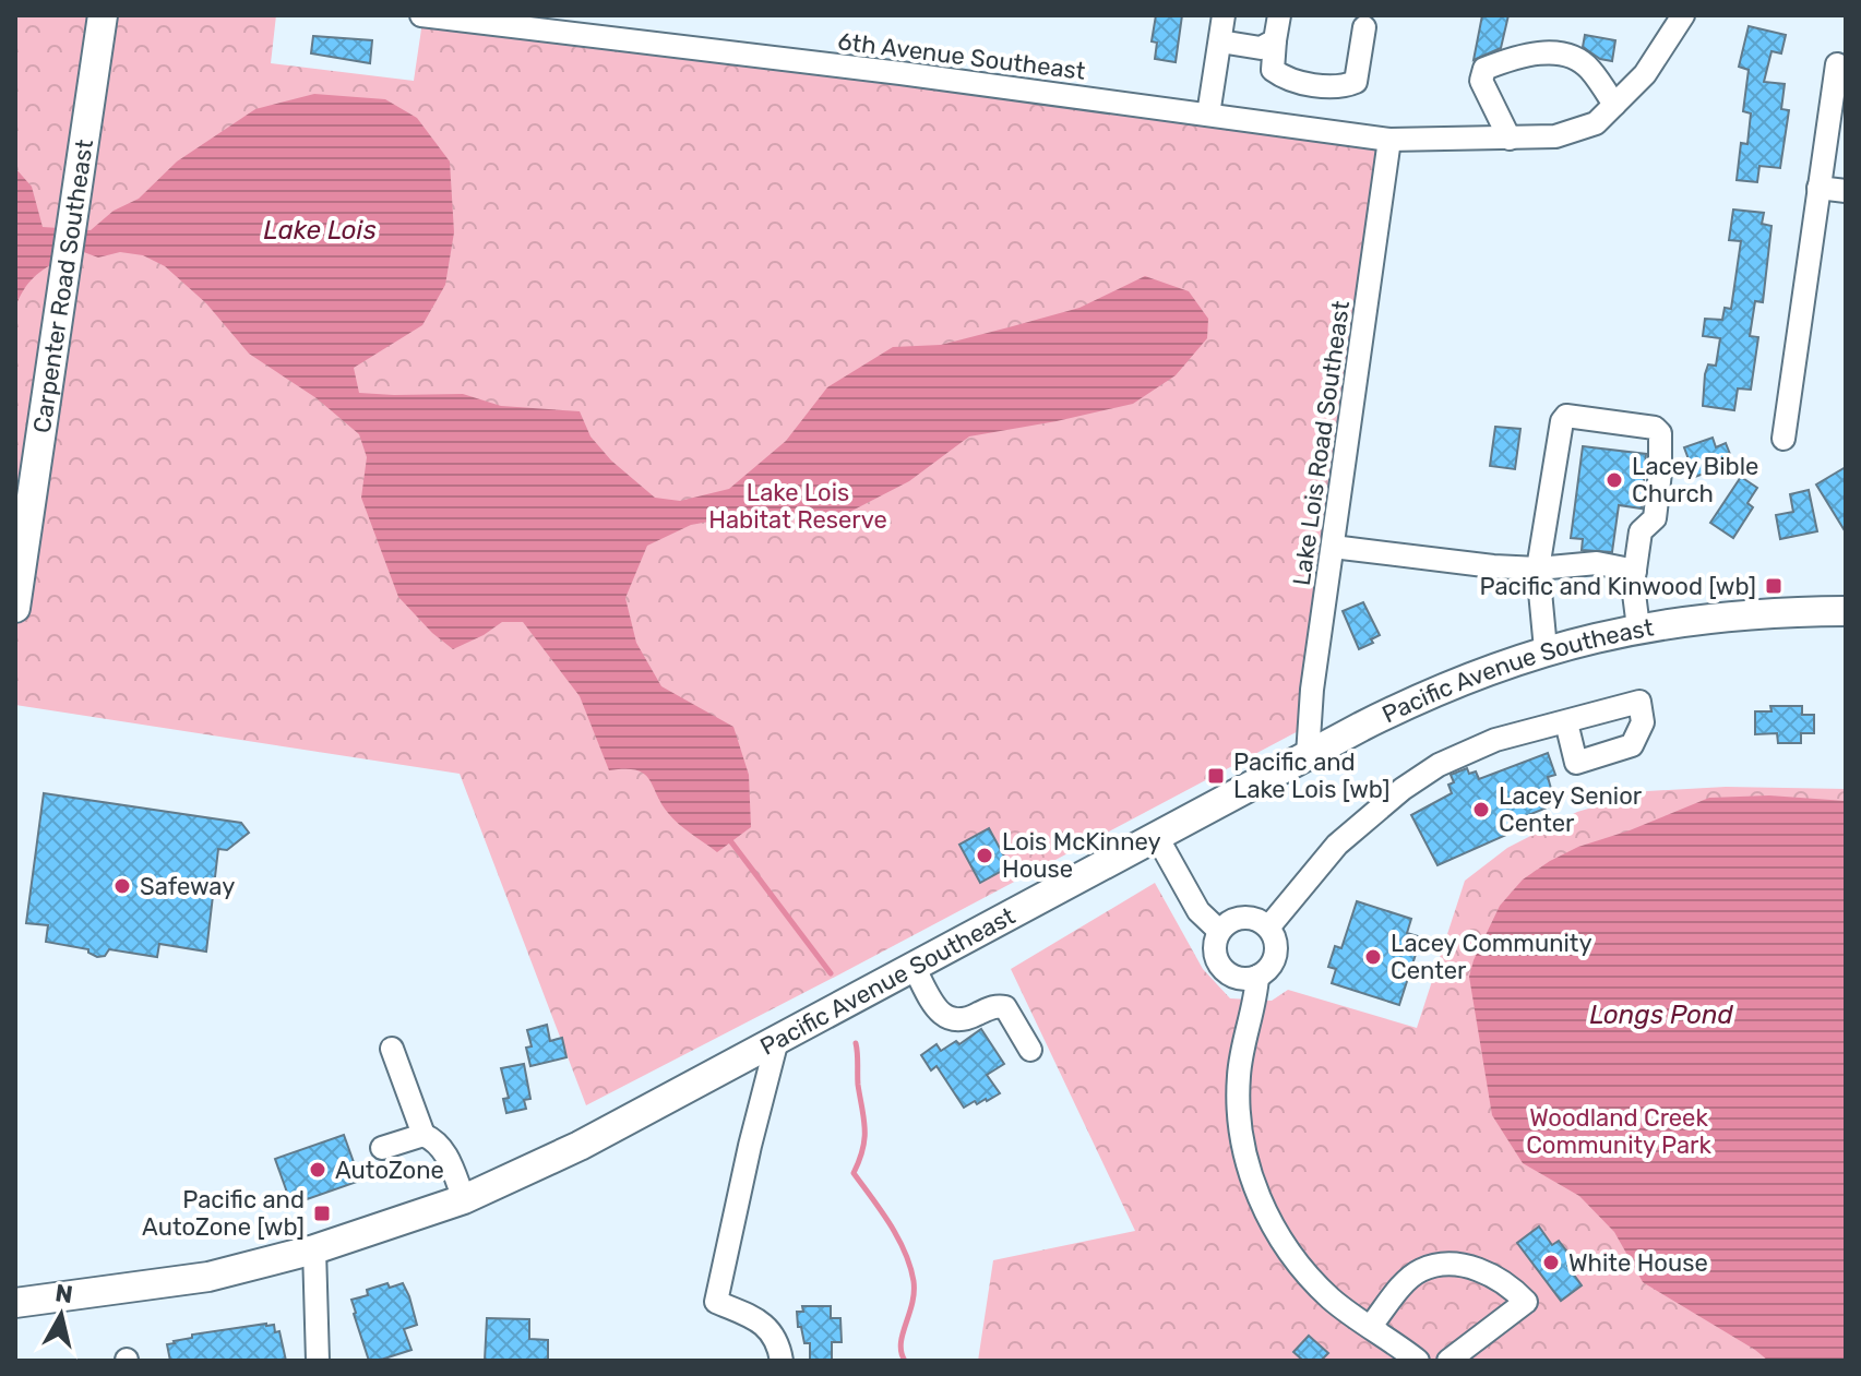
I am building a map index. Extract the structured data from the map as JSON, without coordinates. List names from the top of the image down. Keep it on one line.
{"streets":{"main road":["Carpenter Road Southeast","Pacific Avenue Southeast"],"street":["6th Avenue Southeast","Lake Lois Road Southeast"]},"crossings":[["6th Avenue Southeast","Lake Lois Road Southeast"],["Lake Lois Road Southeast","Pacific Avenue Southeast"]],"water":["Lake Lois","Longs Pond"],"parks":["Lake Lois Habitat Reserve","Woodland Creek Community Park"],"places":{"other":["Lacey Bible Church","Lacey Senior Center","Lois McKinney House","Safeway","Lacey Community Center","AutoZone","White House"],"transit":["Pacific and Kinwood [wb]","Pacific and Lake Lois [wb]","Pacific and AutoZone [wb]"]},"north":"top"}
